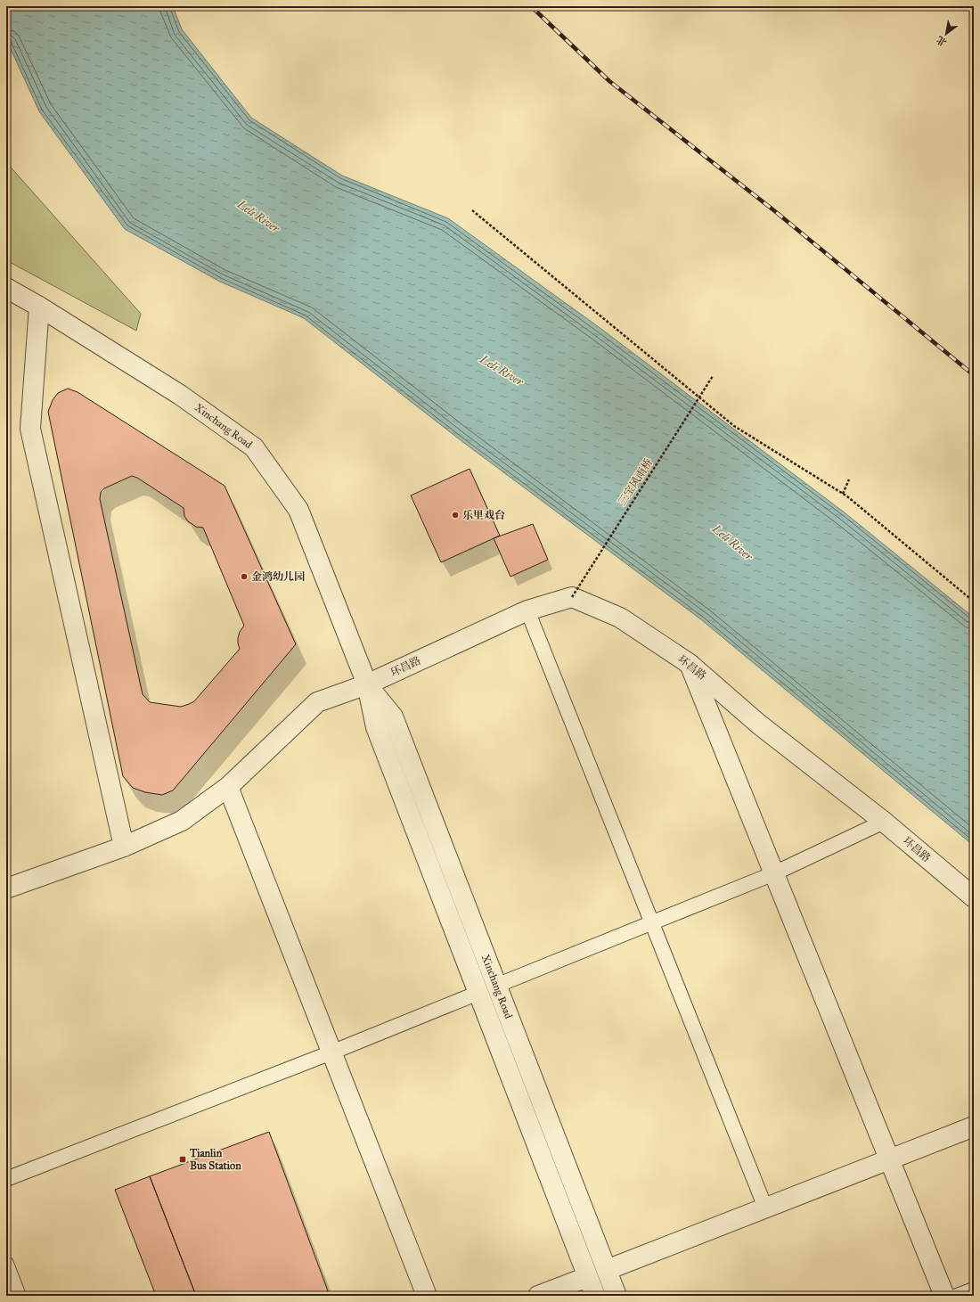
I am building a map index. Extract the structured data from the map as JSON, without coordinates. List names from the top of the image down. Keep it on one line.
{"streets":{"street":["Xinchang Road","环昌路"],"path":["三宝风雨桥"]},"crossings":[["Xinchang Road","环昌路"],["三宝风雨桥","环昌路"]],"water":["Leli River"],"places":{"other":["乐里戏台","金鸿幼儿园"],"transit":["Tianlin Bus Station"]},"north":"bottom left"}
